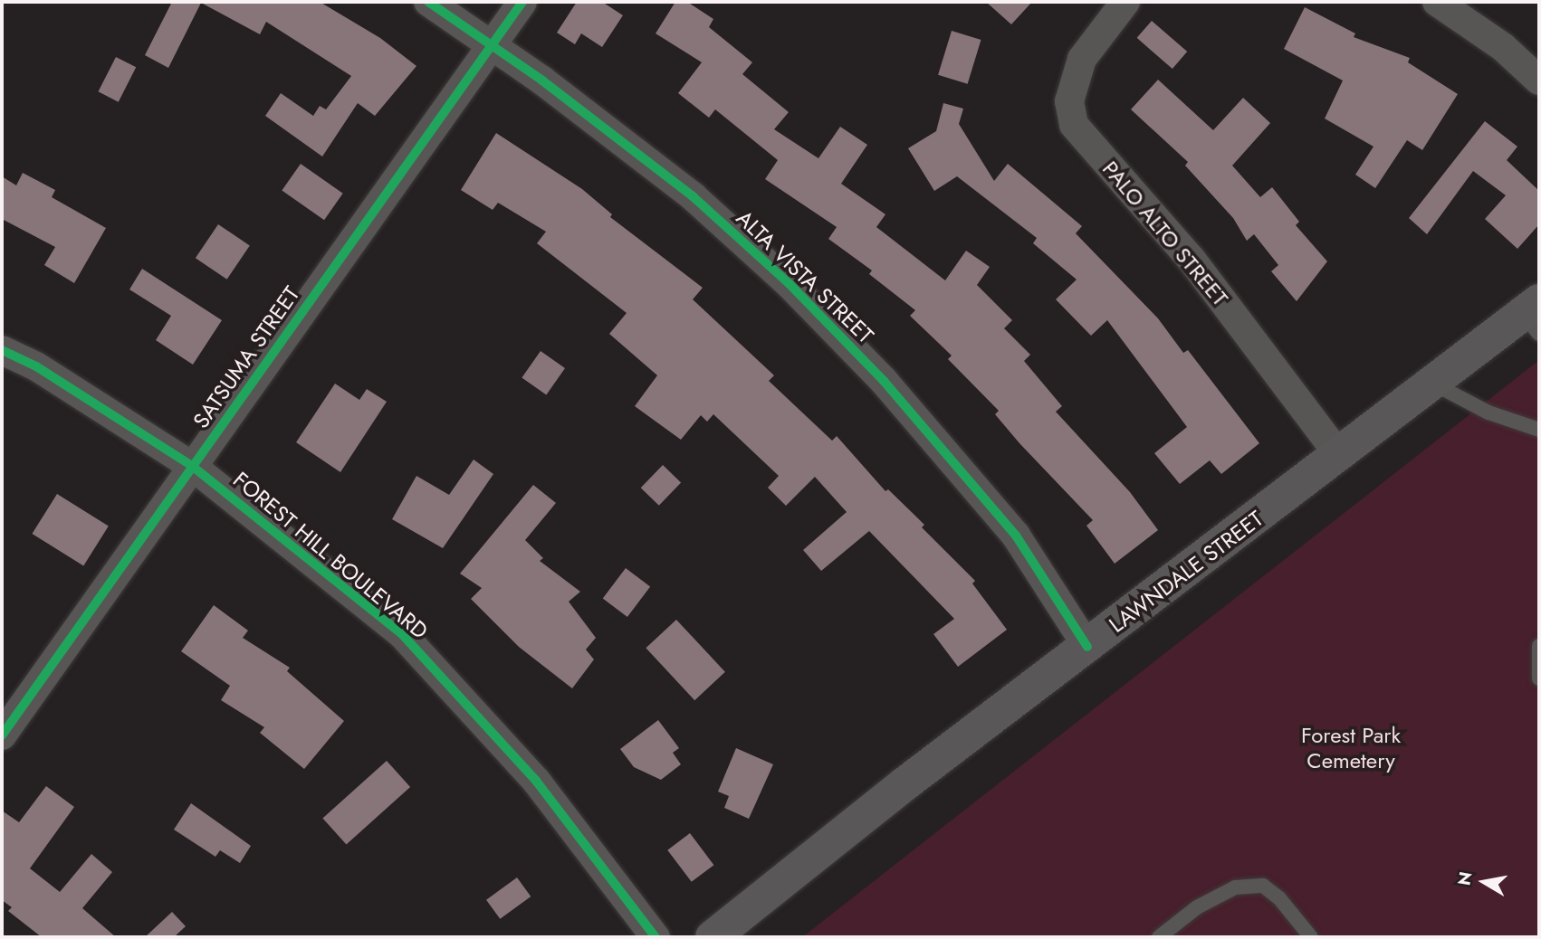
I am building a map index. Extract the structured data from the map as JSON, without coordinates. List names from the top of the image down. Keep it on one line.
{"streets":{"main road":["LAWNDALE STREET"],"street":["PALO ALTO STREET","ALTA VISTA STREET","SATSUMA STREET","FOREST HILL BOULEVARD"]},"crossings":[["PALO ALTO STREET","LAWNDALE STREET"],["ALTA VISTA STREET","SATSUMA STREET"],["ALTA VISTA STREET","LAWNDALE STREET"],["SATSUMA STREET","FOREST HILL BOULEVARD"]],"parks":["Forest Park Cemetery"],"north":"left"}
